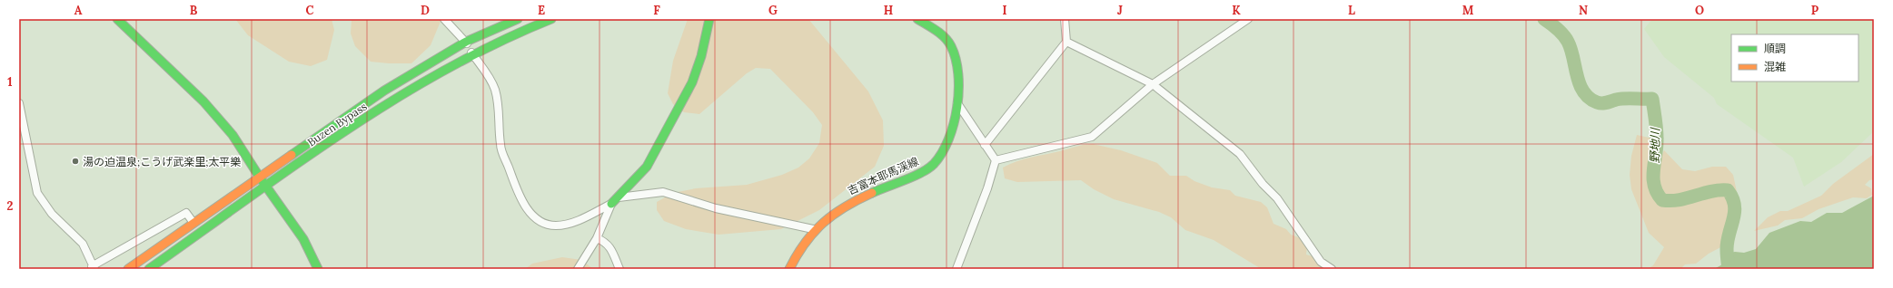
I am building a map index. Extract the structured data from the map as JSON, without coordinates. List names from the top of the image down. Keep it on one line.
{"streets":{"main road":["Buzen Bypass","吉富本耶馬渓線"]},"water":["野地川"],"places":["湯の迫温泉;こうげ武楽里;太平樂"],"legend":["順調","混雑"],"grid":{"columns":["A","B","C","D","E","F","G","H","I","J","K","L","M","N","O","P"],"rows":["1","2"]}}
